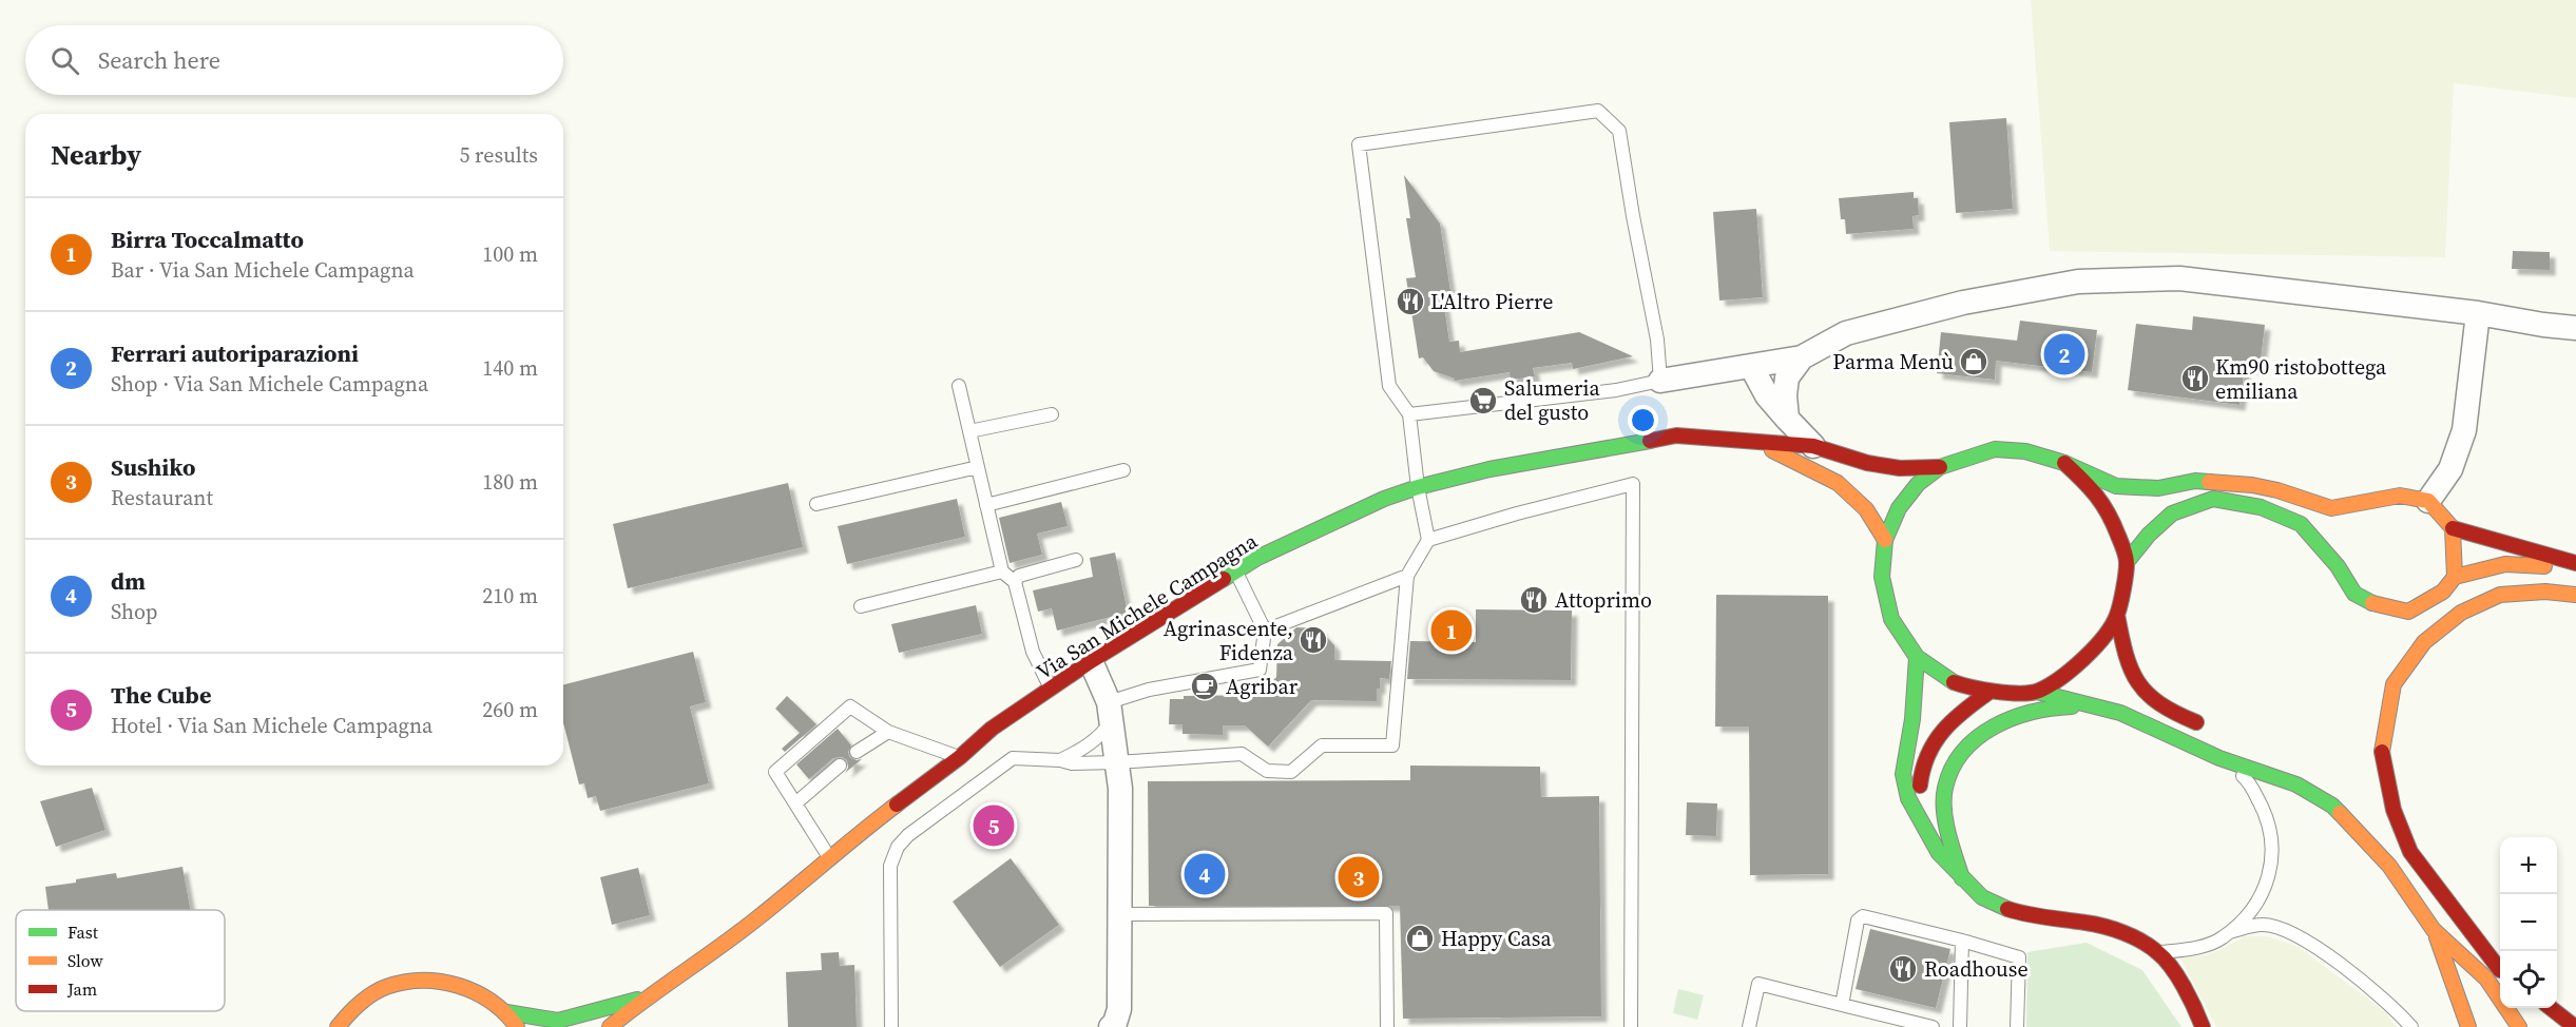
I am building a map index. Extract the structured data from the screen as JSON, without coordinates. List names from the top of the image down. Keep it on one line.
{"streets":{"main road":["Via San Michele Campagna"]},"places":{"restaurant":["L'Altro Pierre","Km90 ristobottega emiliana","Attoprimo","Agrinascente, Fidenza","Roadhouse"],"shop":["Parma Menù","Happy Casa"],"supermarket":["Salumeria del gusto"],"cafe":["Agribar"]},"legend":["Fast","Slow","Jam"],"page":{"search":"Search here","heading":["Nearby","5 results"],"list":[{"mark":"1","name":"Birra Toccalmatto","note":"Bar · Via San Michele Campagna","value":"100 m"},{"mark":"2","name":"Ferrari autoriparazioni","note":"Shop · Via San Michele Campagna","value":"140 m"},{"mark":"3","name":"Sushiko","note":"Restaurant","value":"180 m"},{"mark":"4","name":"dm","note":"Shop","value":"210 m"},{"mark":"5","name":"The Cube","note":"Hotel · Via San Michele Campagna","value":"260 m"}],"pins":["2","1","5","4","3"],"map_buttons":["+","−"]}}
